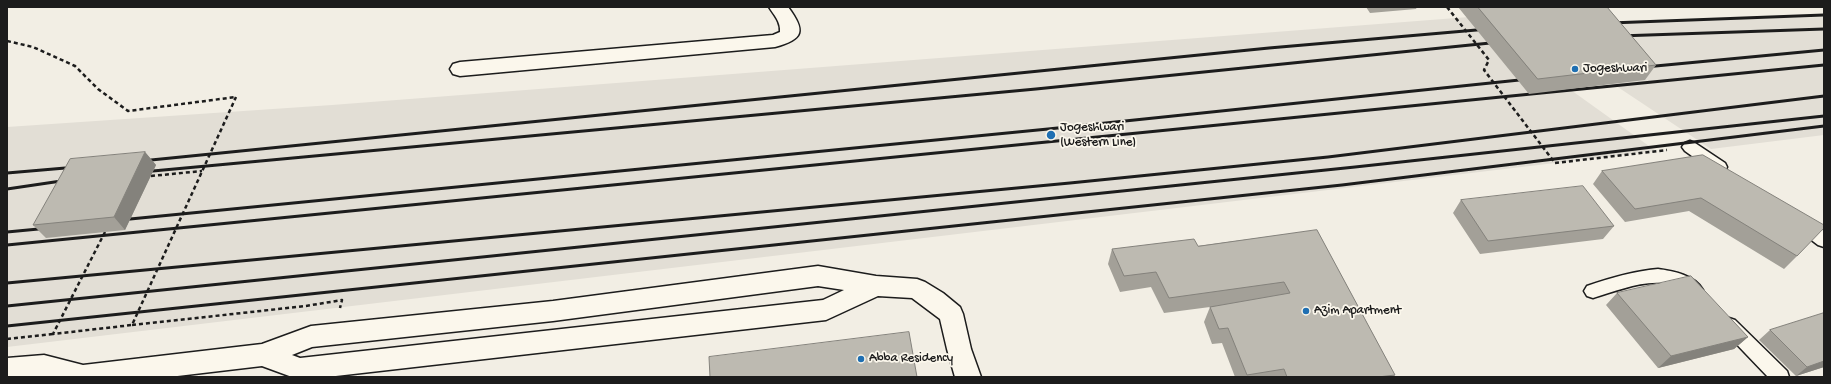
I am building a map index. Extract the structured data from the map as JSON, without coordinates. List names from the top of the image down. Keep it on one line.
{"places":["Jogeshwari","Jogeshwari (Western Line)","Azim Apartment","Abba Residency"]}
